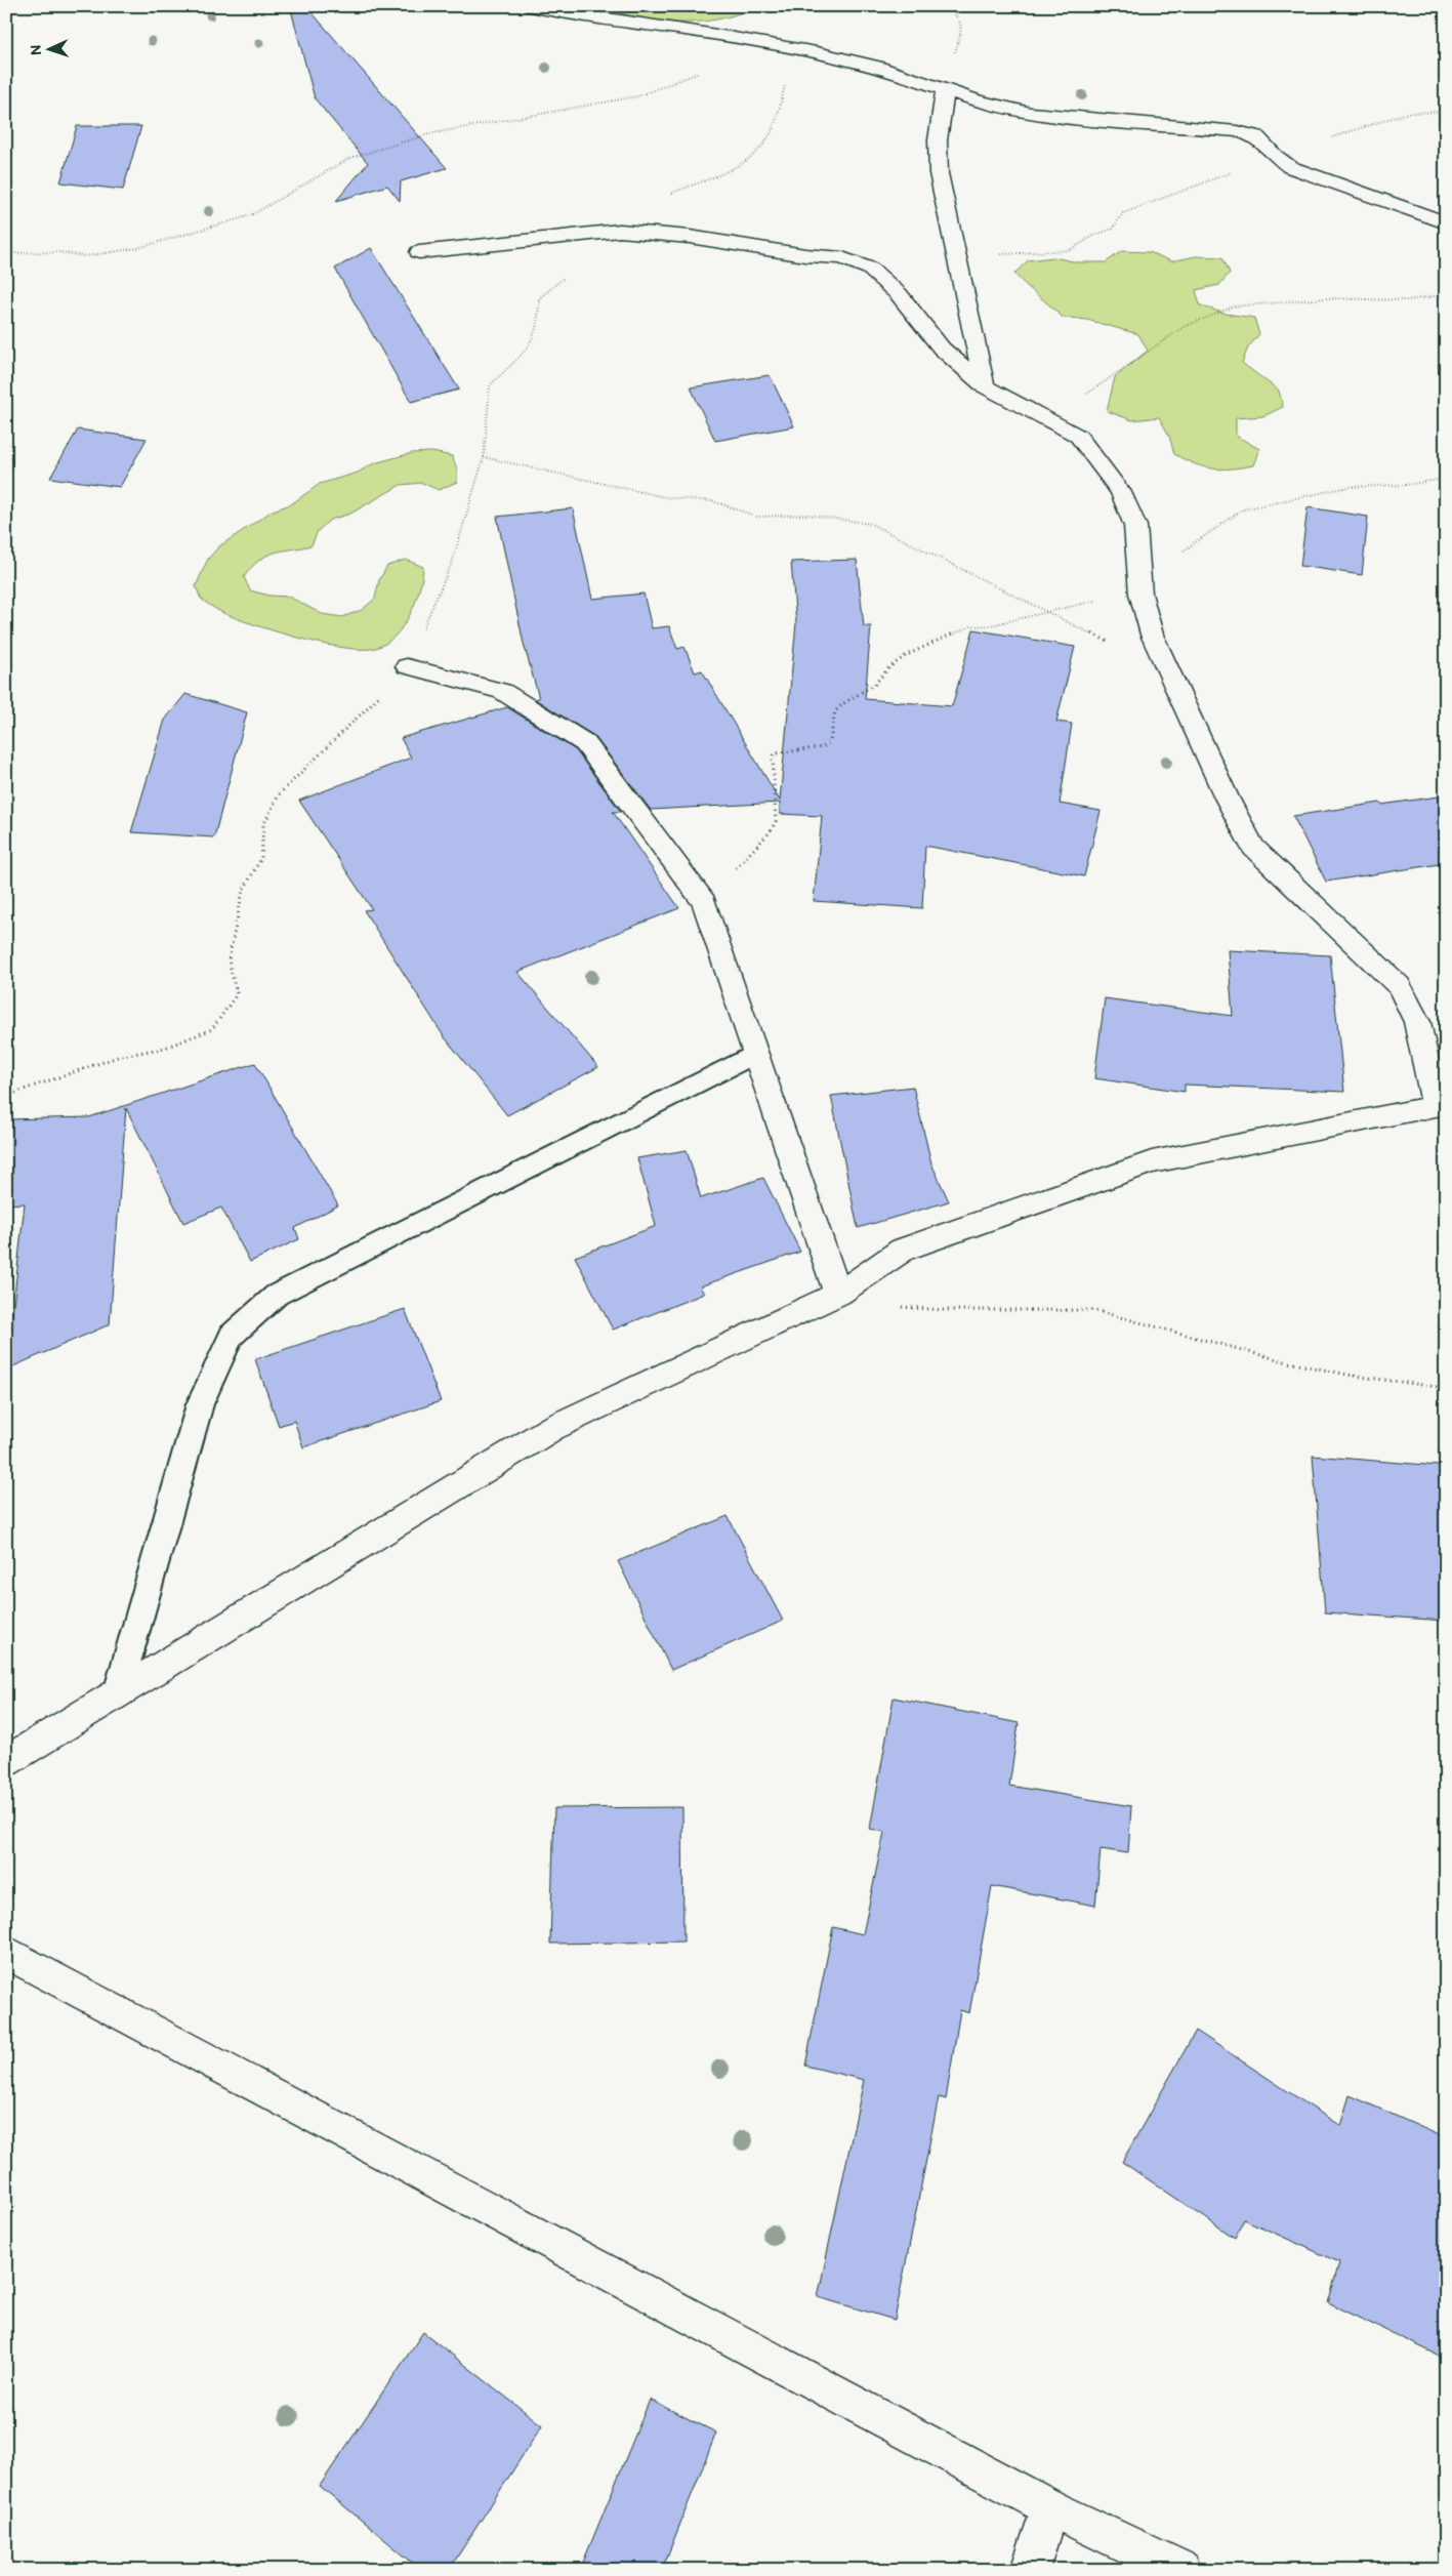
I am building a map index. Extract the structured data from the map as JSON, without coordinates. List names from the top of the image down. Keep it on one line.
{"north":"left"}
